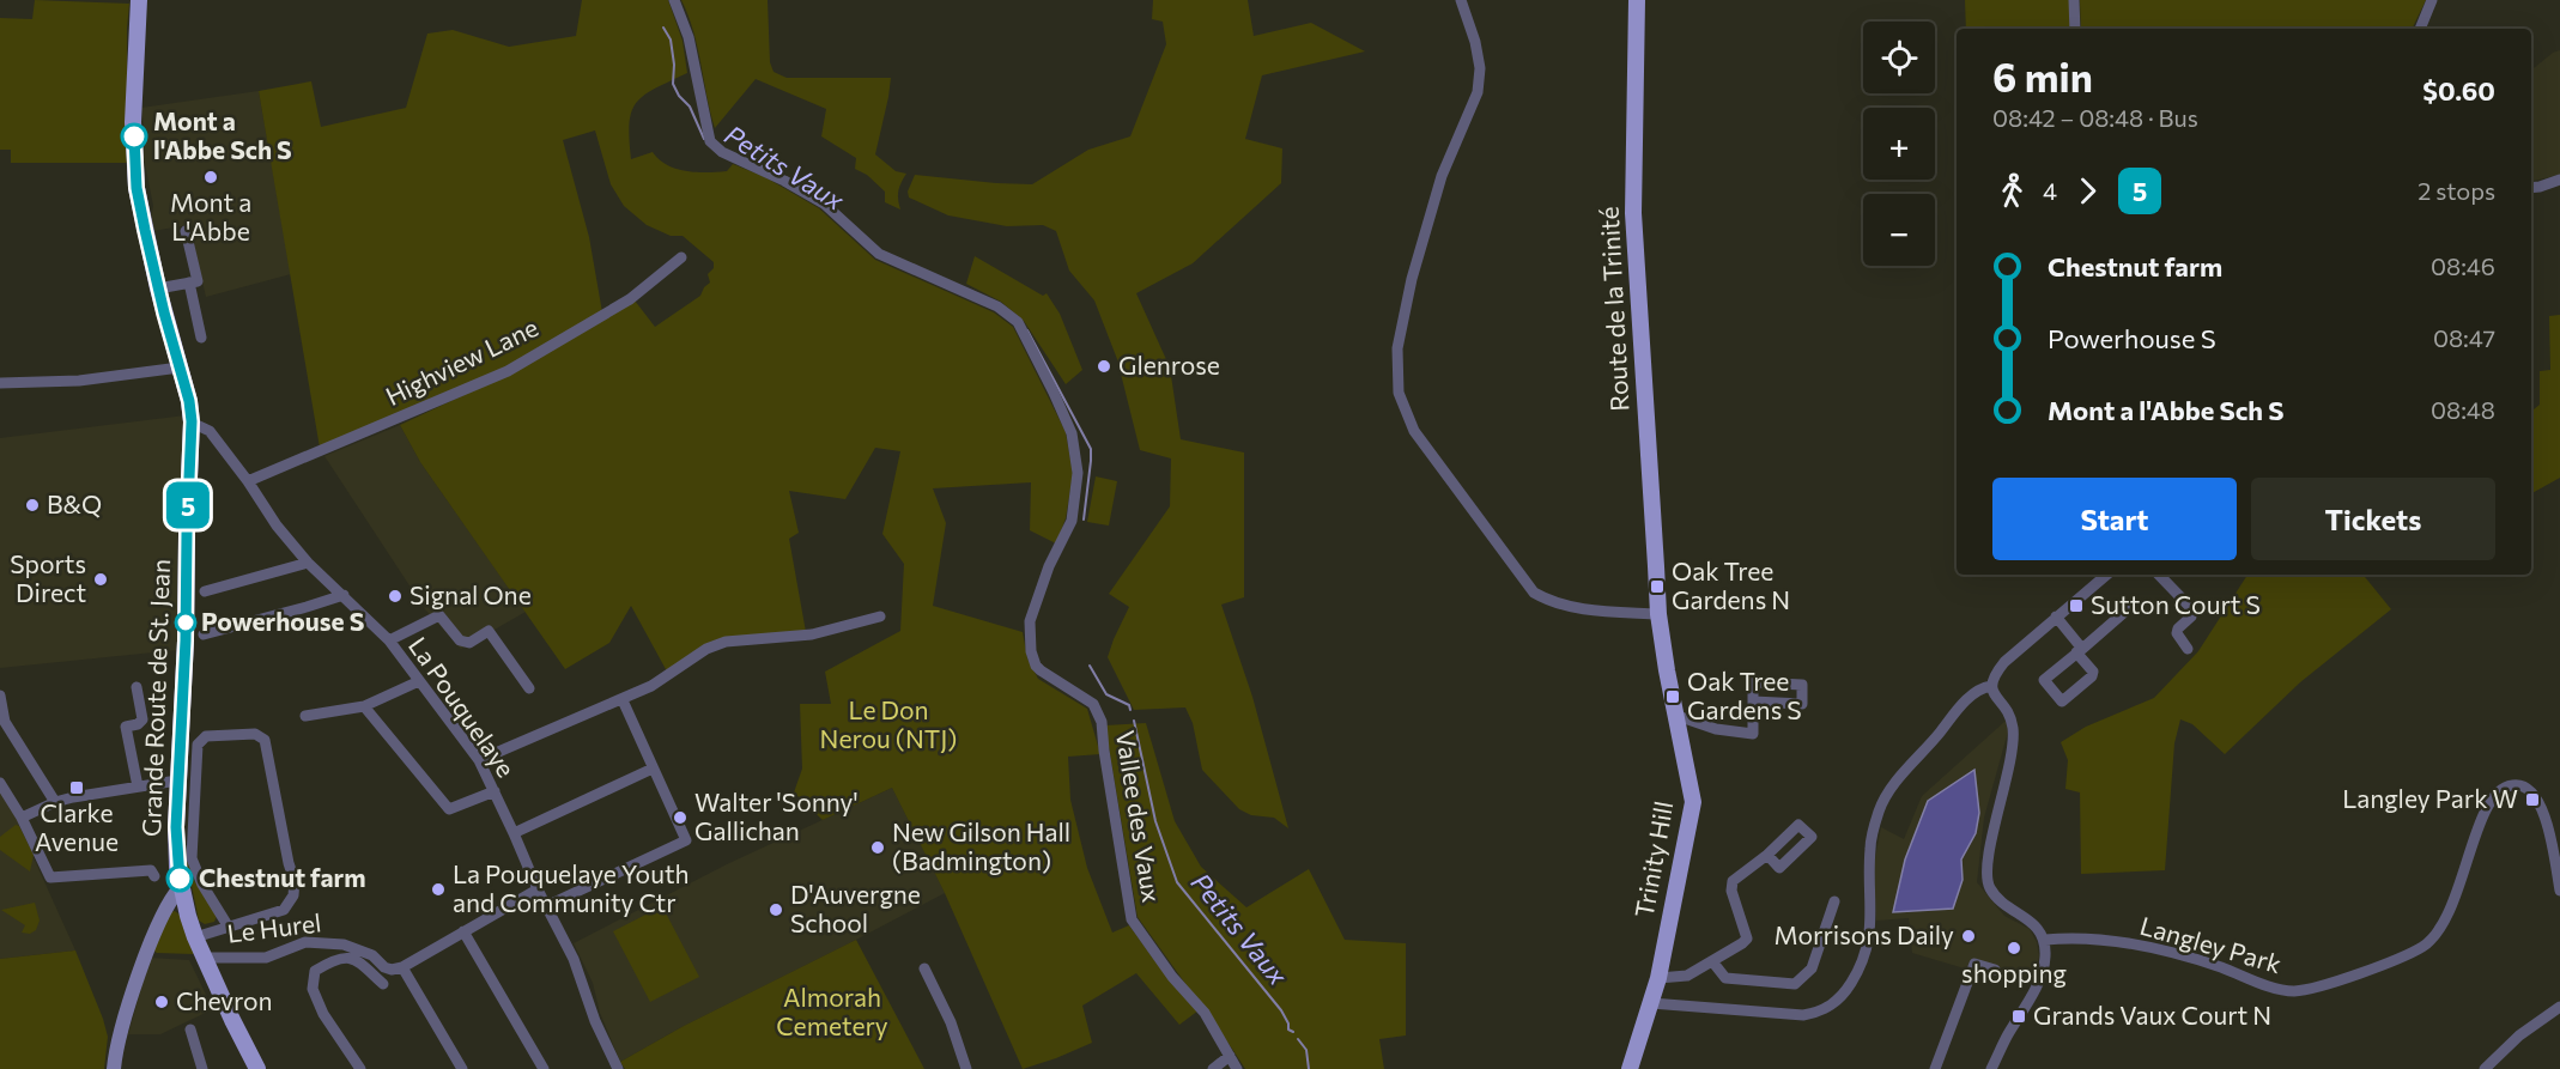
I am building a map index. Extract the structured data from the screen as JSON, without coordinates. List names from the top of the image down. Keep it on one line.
{"streets":{"main road":["Route de la Trinité","Grande Route de St. Jean","Trinity Hill"],"street":["Highview Lane","La Pouquelaye","Vallee des Vaux","Le Hurel","Langley Park"]},"crossings":[["Route de la Trinité","Trinity Hill"],["Highview Lane","La Pouquelaye"],["Grande Route de St. Jean","La Pouquelaye"],["Grande Route de St. Jean","Le Hurel"]],"water":["Petits Vaux"],"parks":["Le Don Nerou (NTJ)","Almorah Cemetery"],"places":{"other":["Mont a l'Abbe Sch S","Mont a L'Abbe","Glenrose","B&Q","Sports Direct","Signal One","Powerhouse S","Walter 'Sonny' Gallichan","New Gilson Hall (Badmington)","Chestnut farm","La Pouquelaye Youth and Community Ctr","D'Auvergne School","Morrisons Daily","shopping","Chevron"],"transit":["Oak Tree Gardens N","Sutton Court S","Oak Tree Gardens S","Clarke Avenue","Langley Park W","Grands Vaux Court N"]},"lines":["bus line 5"],"page":{"on_map":"5","map_buttons":["+","−"],"heading":["6 min","08:42 – 08:48 · Bus","$0.60"],"legs":["4","5","2 stops"],"list":[{"name":"Chestnut farm","value":"08:46"},{"name":"Powerhouse S","value":"08:47"},{"name":"Mont a l'Abbe Sch S","value":"08:48"}],"buttons":["Start","Tickets"]}}
